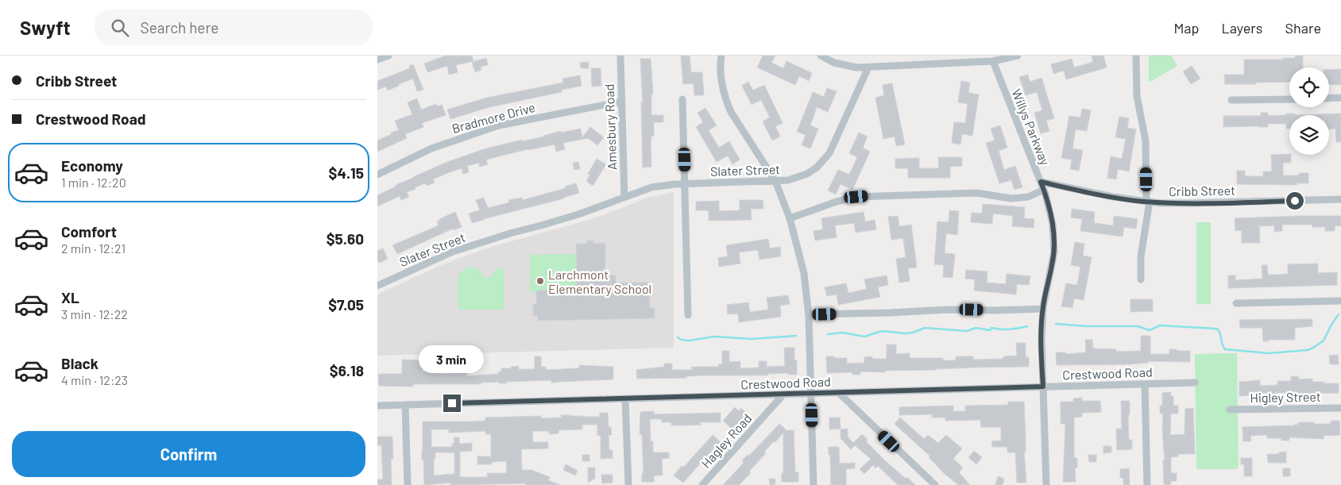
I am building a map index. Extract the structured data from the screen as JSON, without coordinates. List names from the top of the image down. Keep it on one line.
{"streets":{"street":["Bradmore Drive","Amesbury Road","Willys Parkway","Slater Street","Cribb Street","Crestwood Road","Higley Street","Hagley Road"]},"crossings":[["Bradmore Drive","Amesbury Road"],["Amesbury Road","Slater Street"],["Willys Parkway","Cribb Street"],["Willys Parkway","Crestwood Road"],["Crestwood Road","Hagley Road"]],"places":["Larchmont Elementary School"],"page":{"header":"Swyft","search":"Search here","nav":["Map","Layers","Share"],"banner":["Cribb Street","Crestwood Road"],"list":[{"name":"Economy","note":"1 min · 12:20","value":"$4.15"},{"name":"Comfort","note":"2 min · 12:21","value":"$5.60"},{"name":"XL","note":"3 min · 12:22","value":"$7.05"},{"name":"Black","note":"4 min · 12:23","value":"$6.18"}],"bubble":"3 min","buttons":"Confirm"}}
